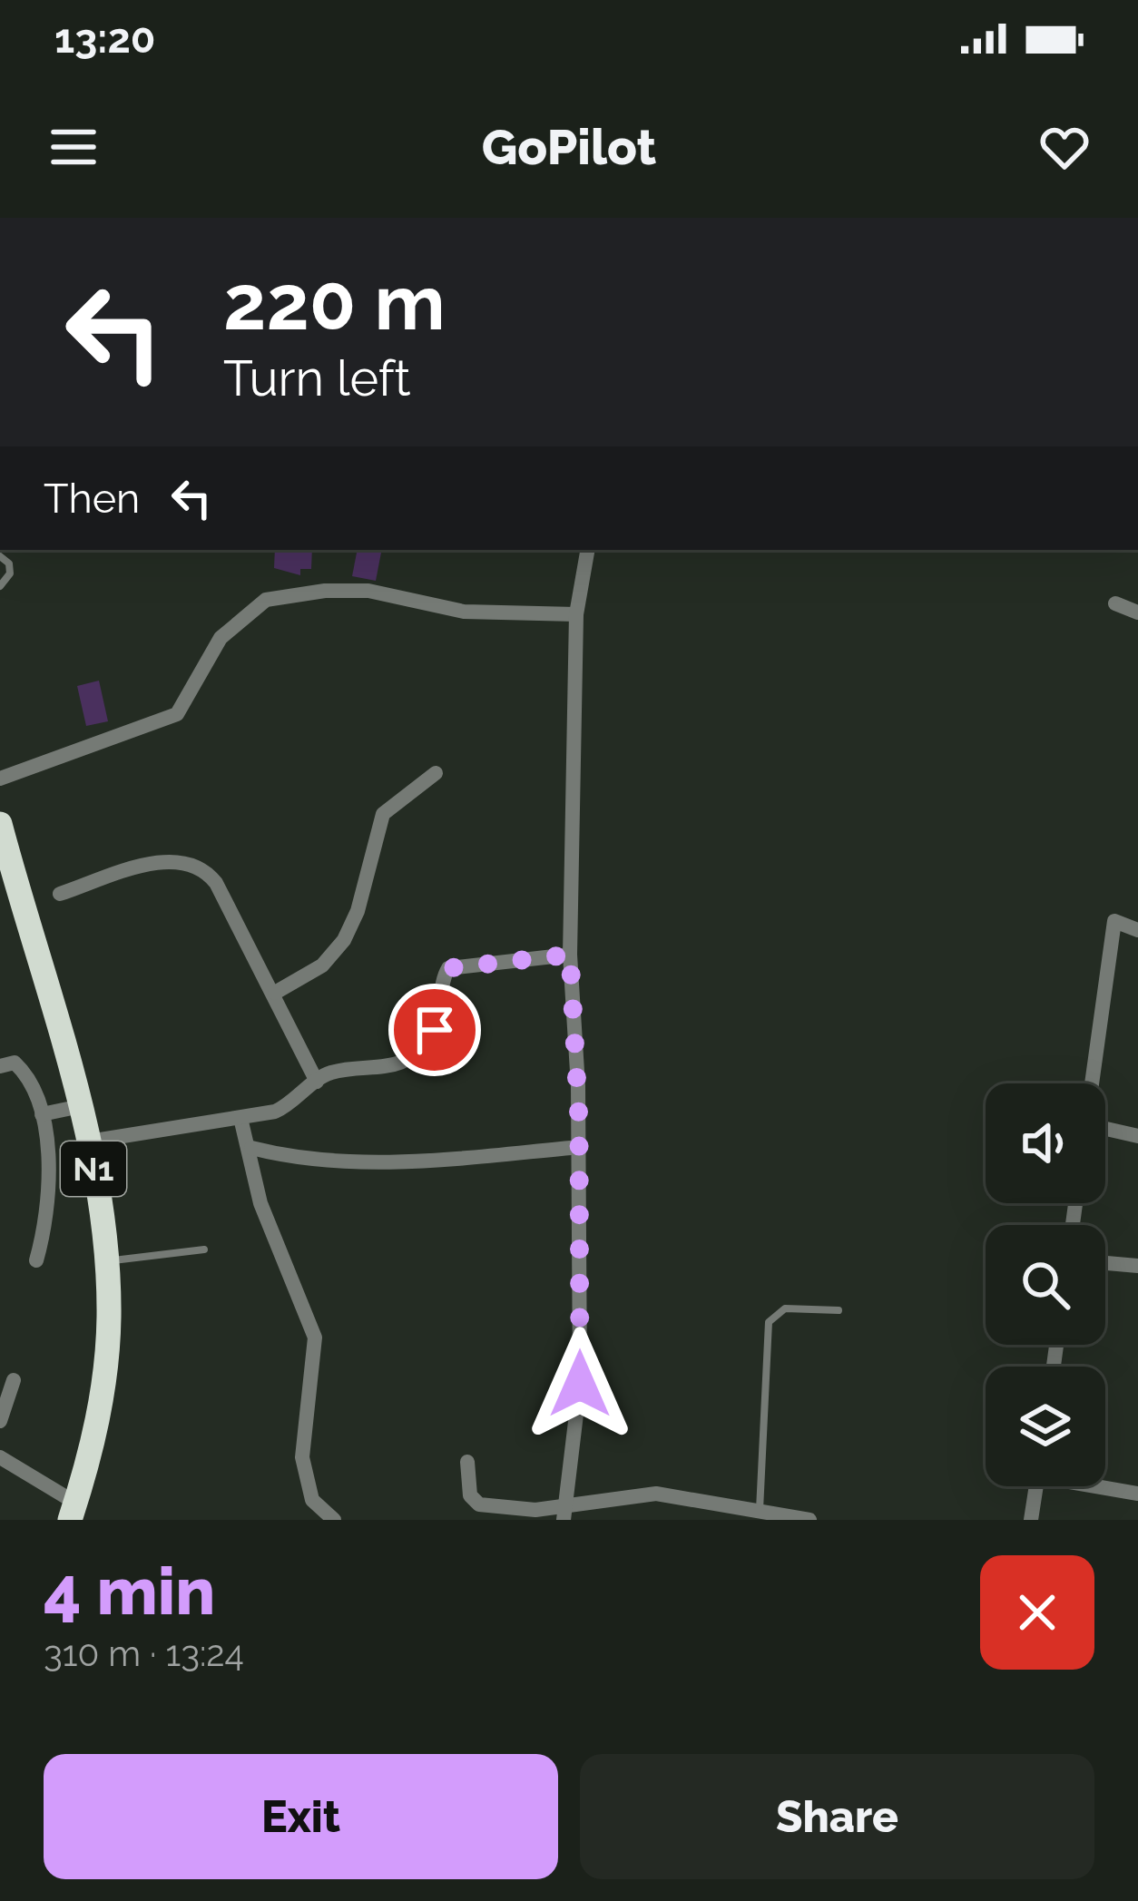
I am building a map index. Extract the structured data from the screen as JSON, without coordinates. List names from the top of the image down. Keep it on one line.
{"streets":{"highway":["N1"]},"page":{"status":"13:20","header":"GoPilot","turn":["220 m","Turn left"],"then":"Then","heading":["4 min","310 m · 13:24"],"buttons":["Exit","Share"]}}
